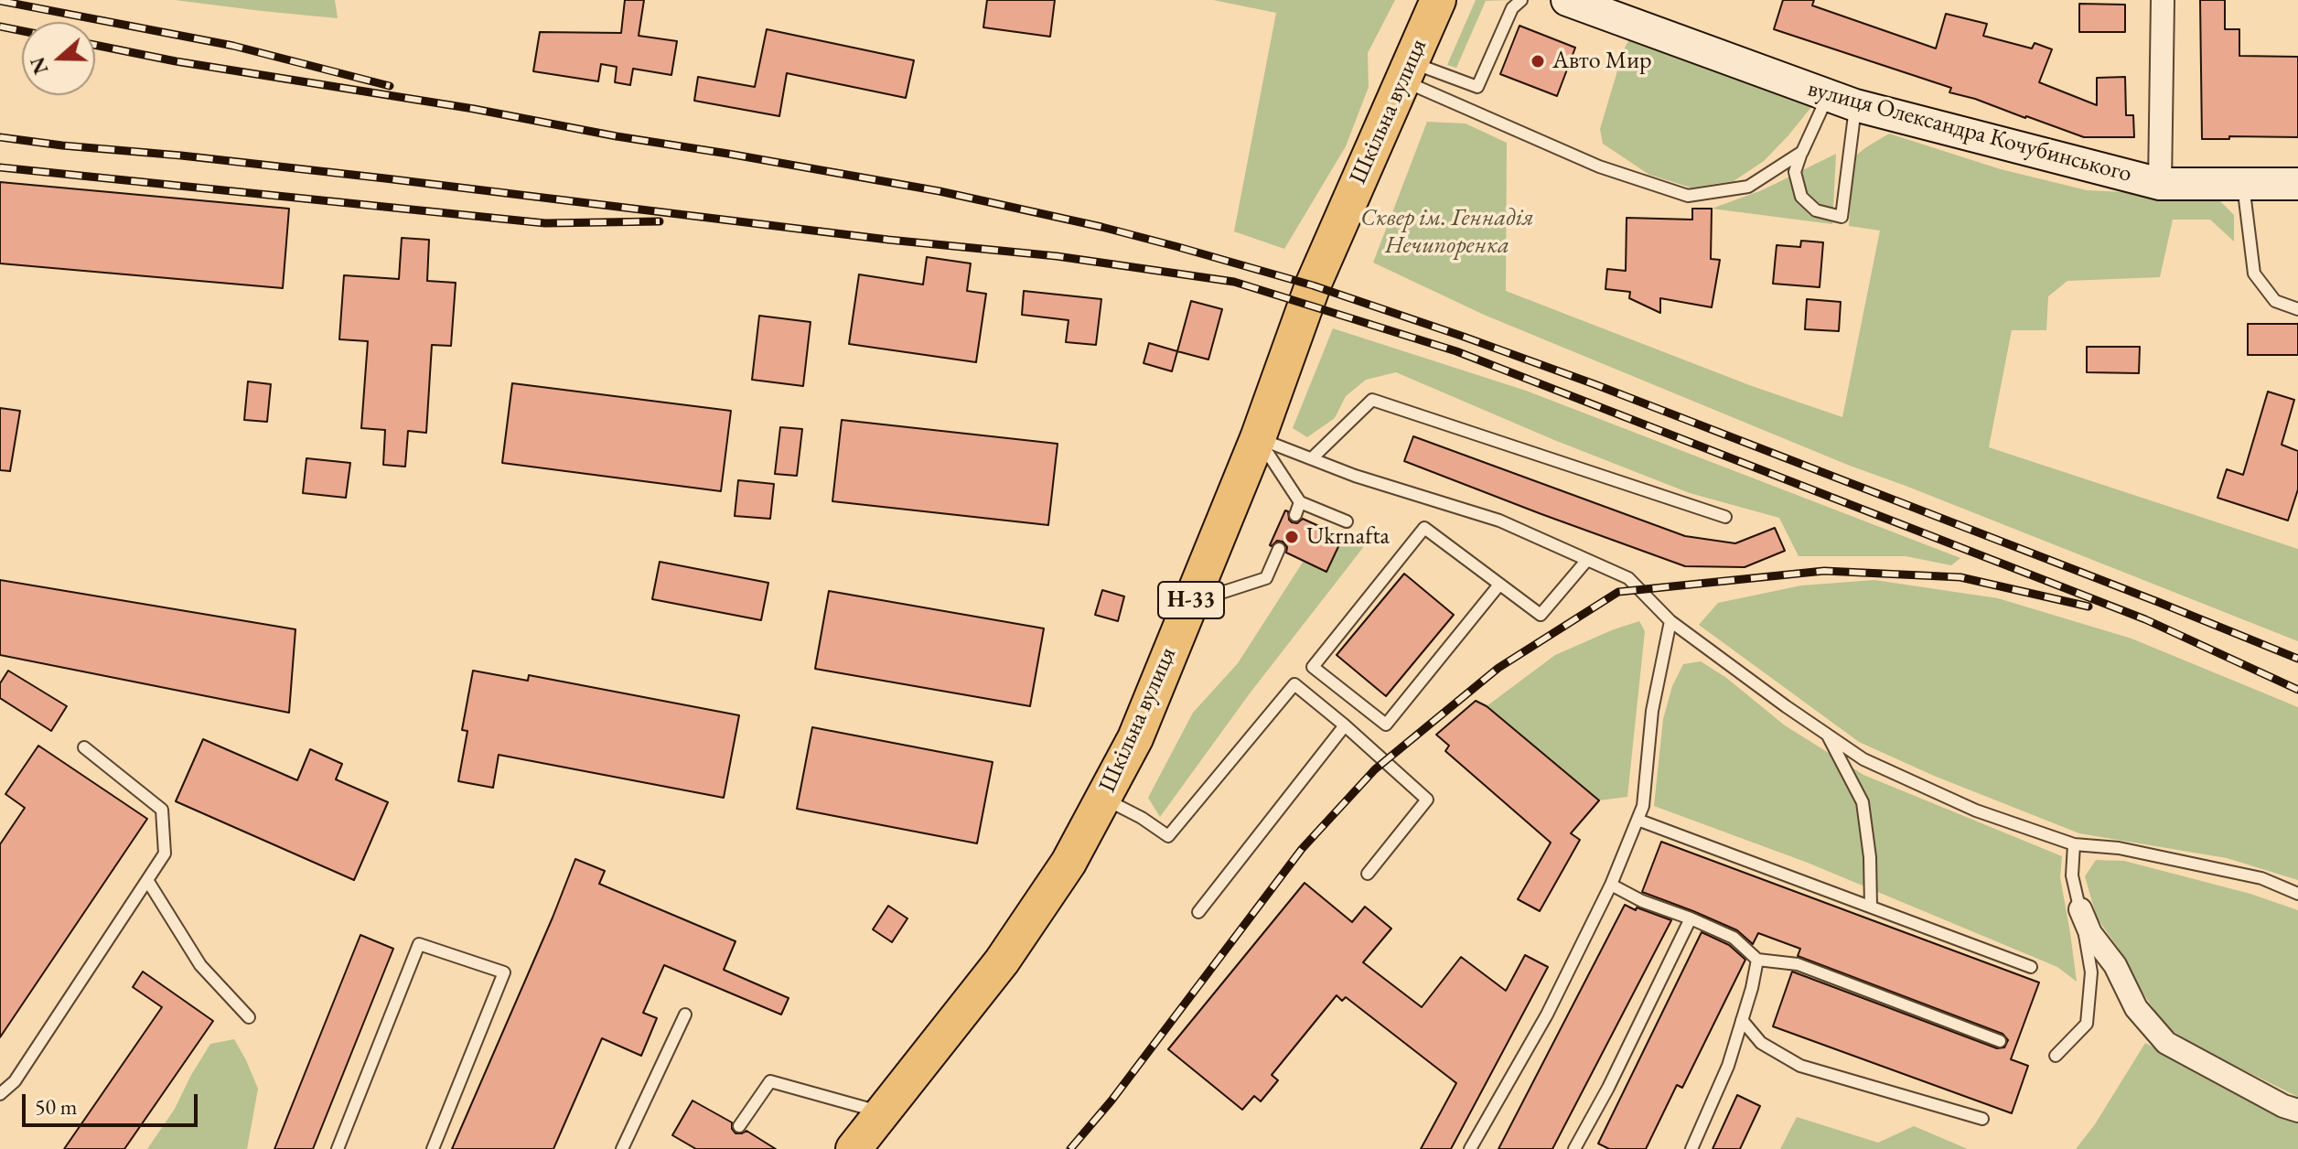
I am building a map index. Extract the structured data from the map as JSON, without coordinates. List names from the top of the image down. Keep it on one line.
{"streets":{"main road":["Шкільна вулиця","Н-33"],"street":["вулиця Олександра Кочубинського"]},"parks":["Сквер ім. Геннадія Нечипоренка"],"places":["Авто Мир","Ukrnafta"],"scale_bar":"50 m","north":"left"}
